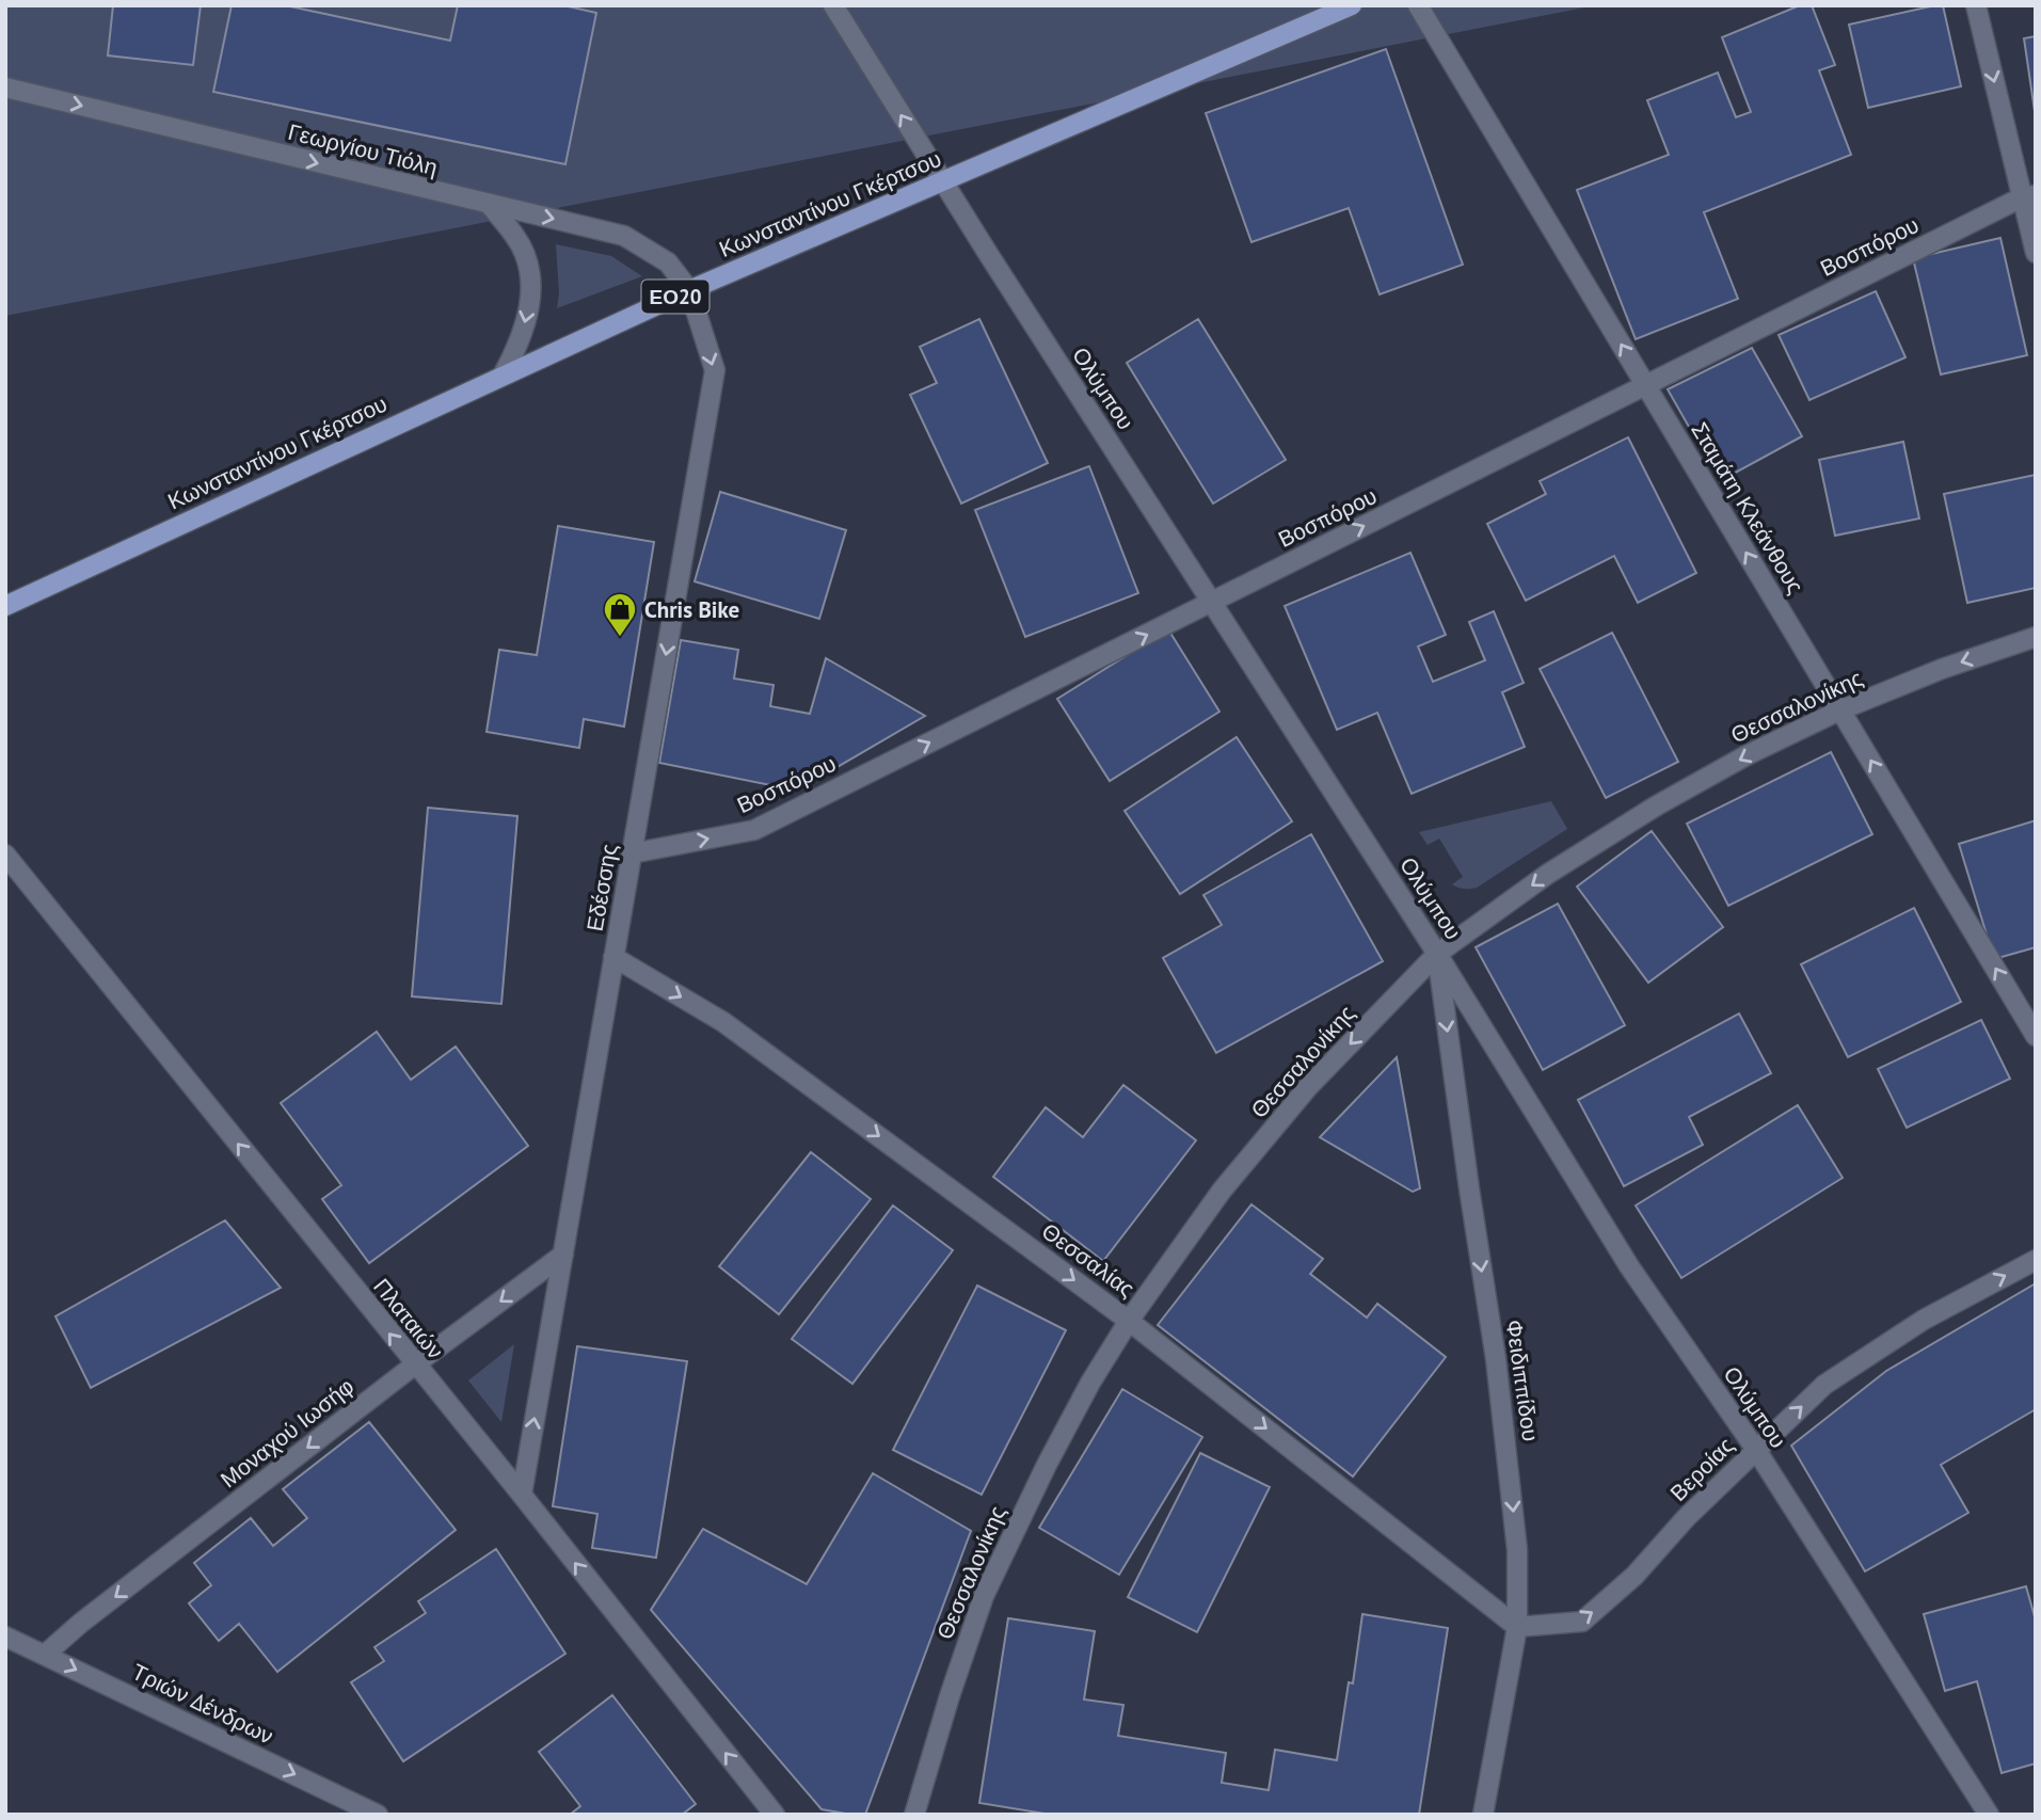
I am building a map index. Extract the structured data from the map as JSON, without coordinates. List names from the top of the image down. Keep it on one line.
{"streets":{"main road":["Κωνσταντίνου Γκέρτσου","ΕΟ20"],"street":["Γεωργίου Τιόλη","Βοσπόρου","Ολύμπου","Σταμάτη Κλεάνθους","Θεσσαλονίκης","Εδέσσης","Θεσσαλίας","Πλαταιών","Φειδιππίδου","Μοναχού Ιωσήφ","Βεροίας","Τριών Δένδρων"]},"crossings":[["Γεωργίου Τιόλη","Κωνσταντίνου Γκέρτσου"],["Γεωργίου Τιόλη","Εδέσσης"],["Κωνσταντίνου Γκέρτσου","Ολύμπου"],["Κωνσταντίνου Γκέρτσου","Εδέσσης"],["Βοσπόρου","Ολύμπου"],["Βοσπόρου","Σταμάτη Κλεάνθους"],["Βοσπόρου","Εδέσσης"],["Ολύμπου","Θεσσαλονίκης"],["Ολύμπου","Φειδιππίδου"],["Ολύμπου","Βεροίας"],["Σταμάτη Κλεάνθους","Θεσσαλονίκης"],["Θεσσαλονίκης","Θεσσαλίας"],["Θεσσαλονίκης","Φειδιππίδου"],["Εδέσσης","Θεσσαλίας"],["Εδέσσης","Πλαταιών"],["Εδέσσης","Μοναχού Ιωσήφ"],["Θεσσαλίας","Φειδιππίδου"],["Θεσσαλίας","Βεροίας"],["Πλαταιών","Μοναχού Ιωσήφ"],["Φειδιππίδου","Βεροίας"],["Μοναχού Ιωσήφ","Τριών Δένδρων"]],"one_way":["Γεωργίου Τιόλη","Βοσπόρου","Σταμάτη Κλεάνθους","Θεσσαλονίκης","Θεσσαλίας","Πλαταιών","Φειδιππίδου","Μοναχού Ιωσήφ","Βεροίας","Τριών Δένδρων"],"places":{"shop":["Chris Bike"]}}
